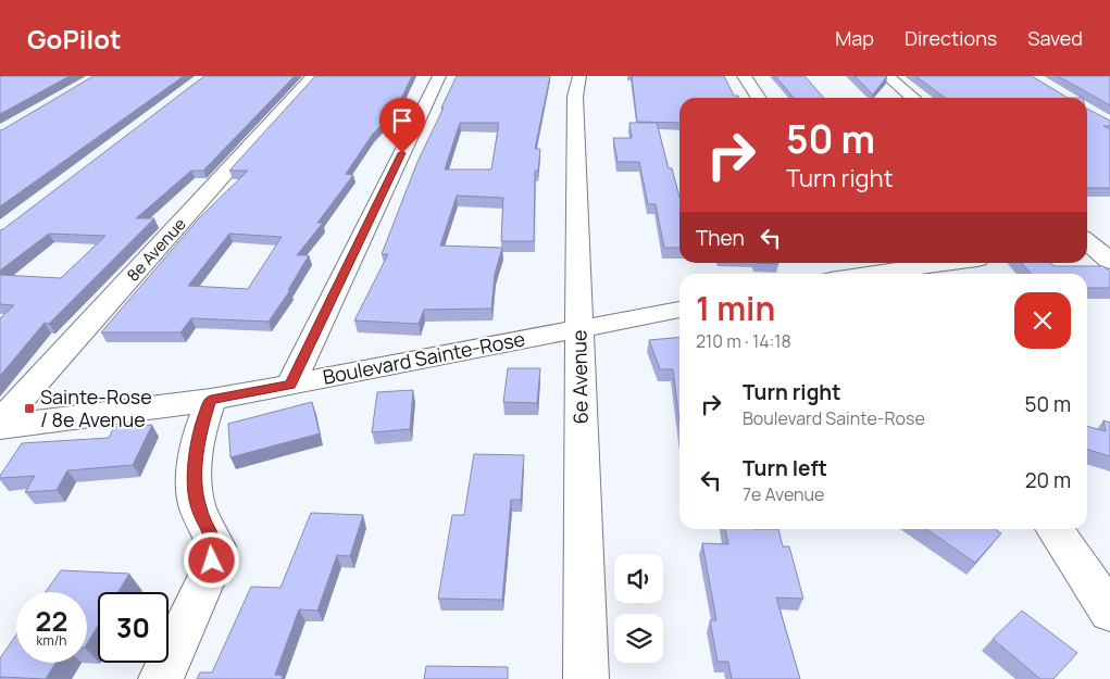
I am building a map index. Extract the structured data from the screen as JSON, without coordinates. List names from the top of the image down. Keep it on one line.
{"streets":{"street":["8e Avenue","Boulevard Sainte-Rose","6e Avenue"]},"crossings":[["8e Avenue","Boulevard Sainte-Rose"],["Boulevard Sainte-Rose","6e Avenue"]],"places":{"transit":["Sainte-Rose / 8e Avenue"]},"page":{"header":"GoPilot","nav":["Map","Directions","Saved"],"turn":["50 m","Turn right"],"then":"Then","heading":["1 min","210 m · 14:18"],"list":[{"name":"Turn right","note":"Boulevard Sainte-Rose","value":"50 m"},{"name":"Turn left","note":"7e Avenue","value":"20 m"}],"speed":"22 km/h","limit":"30"}}
